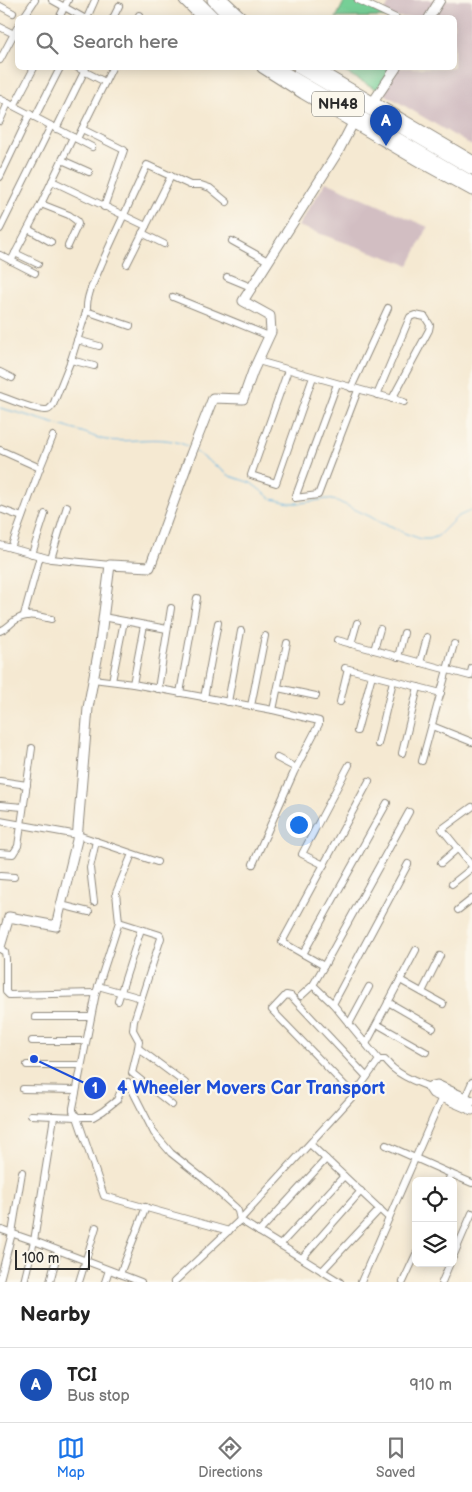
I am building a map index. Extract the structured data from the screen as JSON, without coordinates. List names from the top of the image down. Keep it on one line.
{"streets":{"highway":["NH48"]},"places":["4 Wheeler Movers Car Transport"],"scale_bar":"100 m","page":{"search":"Search here","pins":"A","scale":"100 m","heading":"Nearby","list":[{"mark":"A","name":"TCI","note":"Bus stop","value":"910 m"}],"nav":["Map","Directions","Saved"]}}
